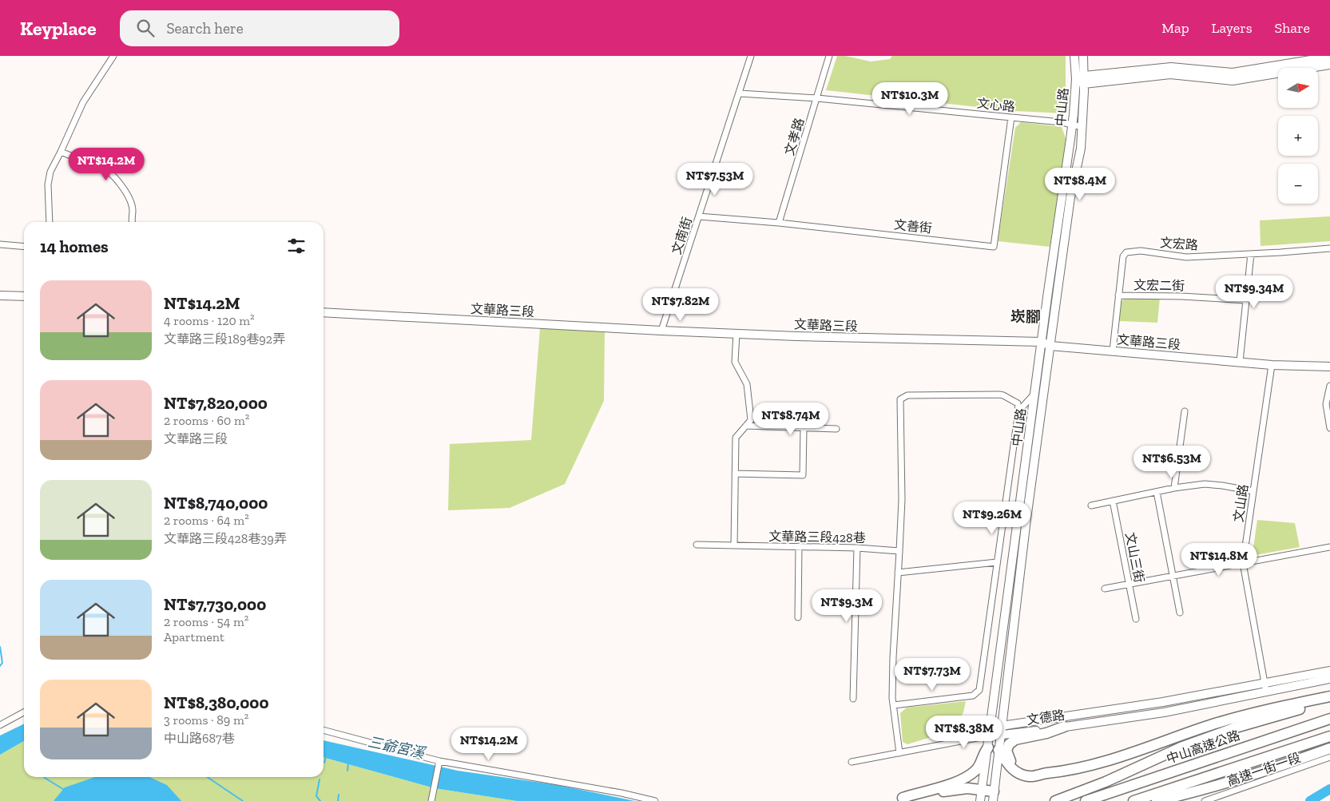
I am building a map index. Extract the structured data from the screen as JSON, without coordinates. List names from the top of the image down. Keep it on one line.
{"streets":{"highway":["中山高速公路"],"street":["文心路","中山路","文孝路","文善街","文南街","文宏路","文宏二街","文華路三段","文山路","文華路三段428巷","文山三街","文德路","高速一街一段"]},"crossings":[["文心路","中山路"],["文心路","文孝路"],["文心路","文善街"],["文心路","文南街"],["中山路","文華路三段"],["中山路","文德路"],["文孝路","文善街"],["文善街","文南街"],["文南街","文華路三段"],["文宏路","文宏二街"],["文宏路","文華路三段"],["文華路三段","文山路"],["文山路","文德路"]],"districts":["崁腳"],"water":["三爺宮溪"],"north":"right","page":{"header":"Keyplace","search":"Search here","nav":["Map","Layers","Share"],"map_buttons":["+","−"],"price":["NT$10.3M","NT$14.2M","NT$7.53M","NT$8.4M","NT$9.34M","NT$7.82M","NT$8.74M","NT$6.53M","NT$9.26M","NT$14.8M","NT$9.3M","NT$7.73M","NT$8.38M","NT$14.2M"],"heading":"14 homes","list":[{"name":"NT$14.2M","note":"4 rooms · 120 m² · 文華路三段189巷92弄"},{"name":"NT$7,820,000","note":"2 rooms · 60 m² · 文華路三段"},{"name":"NT$8,740,000","note":"2 rooms · 64 m² · 文華路三段428巷39弄"},{"name":"NT$7,730,000","note":"2 rooms · 54 m² · Apartment"},{"name":"NT$8,380,000","note":"3 rooms · 89 m² · 中山路687巷"}]}}
